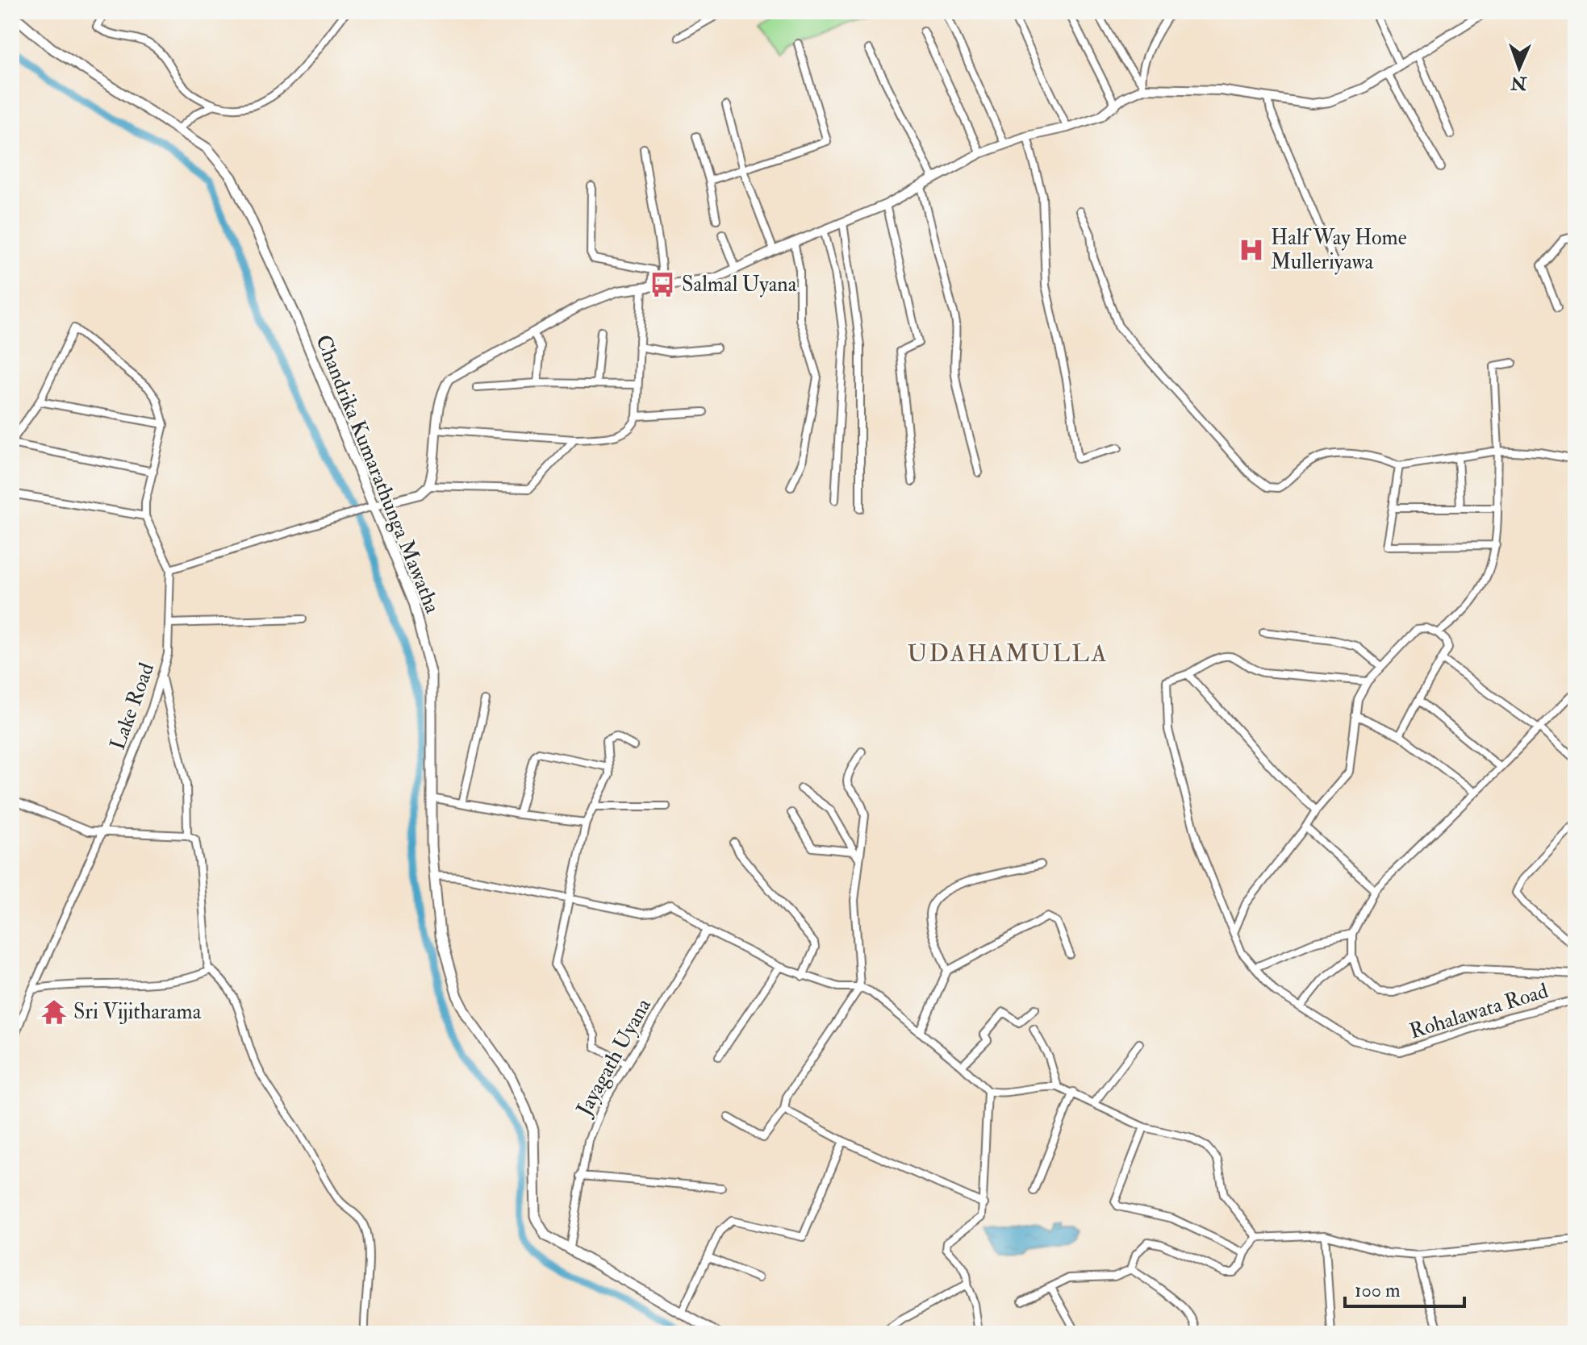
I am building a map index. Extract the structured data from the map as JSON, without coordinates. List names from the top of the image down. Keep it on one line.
{"streets":{"main road":["Chandrika Kumarathunga Mawatha"],"street":["Lake Road","Rohalawata Road","Jayagath Uyana"]},"crossings":[["Chandrika Kumarathunga Mawatha","Jayagath Uyana"]],"districts":["UDAHAMULLA"],"places":{"hospital":["Half Way Home Mulleriyawa"],"bus stop":["Salmal Uyana"],"temple":["Sri Vijitharama"]},"scale_bar":"100 m","north":"bottom"}
